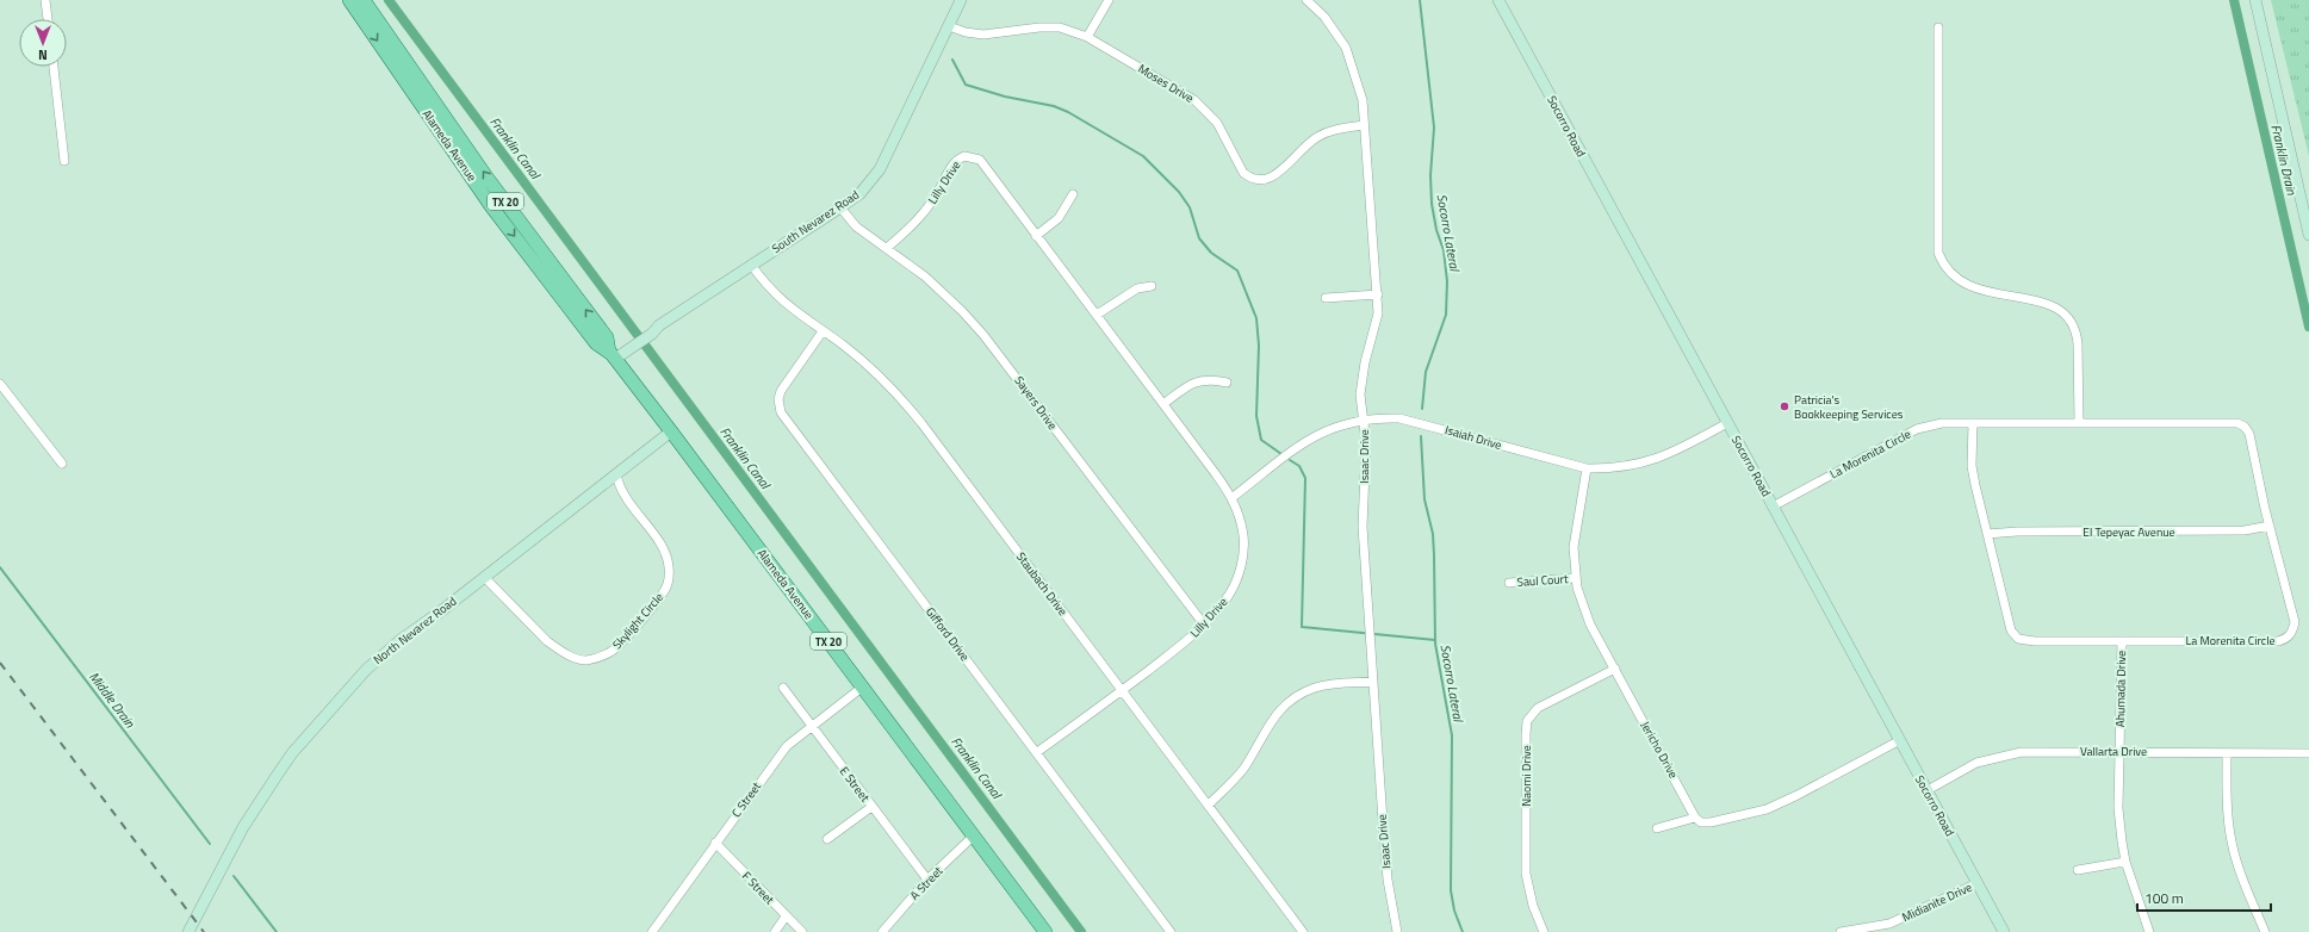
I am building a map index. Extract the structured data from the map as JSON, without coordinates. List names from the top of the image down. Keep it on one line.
{"streets":{"main road":["Alameda Avenue","TX 20"],"street":["Moses Drive","Socorro Road","Lilly Drive","South Nevarez Road","Sayers Drive","Isaiah Drive","La Morenita Circle","Isaac Drive","El Tepeyac Avenue","Saul Court","Staubach Drive","Skylight Circle","North Nevarez Road","Gifford Drive","Ahumada Drive","Jericho Drive","Vallarta Drive","Naomi Drive","E Street","C Street","A Street","F Street","Midianite Drive"]},"crossings":[["Moses Drive","South Nevarez Road"],["Moses Drive","Isaac Drive"],["Socorro Road","Isaiah Drive"],["Socorro Road","La Morenita Circle"],["Socorro Road","Vallarta Drive"],["Socorro Road","Midianite Drive"],["Alameda Avenue","South Nevarez Road"],["Alameda Avenue","North Nevarez Road"],["Alameda Avenue","C Street"],["Alameda Avenue","A Street"],["Lilly Drive","Sayers Drive"],["Lilly Drive","Isaiah Drive"],["Lilly Drive","Staubach Drive"],["Lilly Drive","Gifford Drive"],["South Nevarez Road","Sayers Drive"],["South Nevarez Road","Staubach Drive"],["Isaiah Drive","Isaac Drive"],["Isaiah Drive","Jericho Drive"],["La Morenita Circle","El Tepeyac Avenue"],["La Morenita Circle","Ahumada Drive"],["Saul Court","Jericho Drive"],["Staubach Drive","Gifford Drive"],["Skylight Circle","North Nevarez Road"],["Ahumada Drive","Vallarta Drive"],["Jericho Drive","Naomi Drive"],["E Street","C Street"],["E Street","A Street"],["C Street","F Street"]],"water":["Franklin Canal","Franklin Drain","Socorro Lateral","Middle Drain"],"places":["Patricia's Bookkeeping Services"],"scale_bar":"100 m","north":"bottom"}
